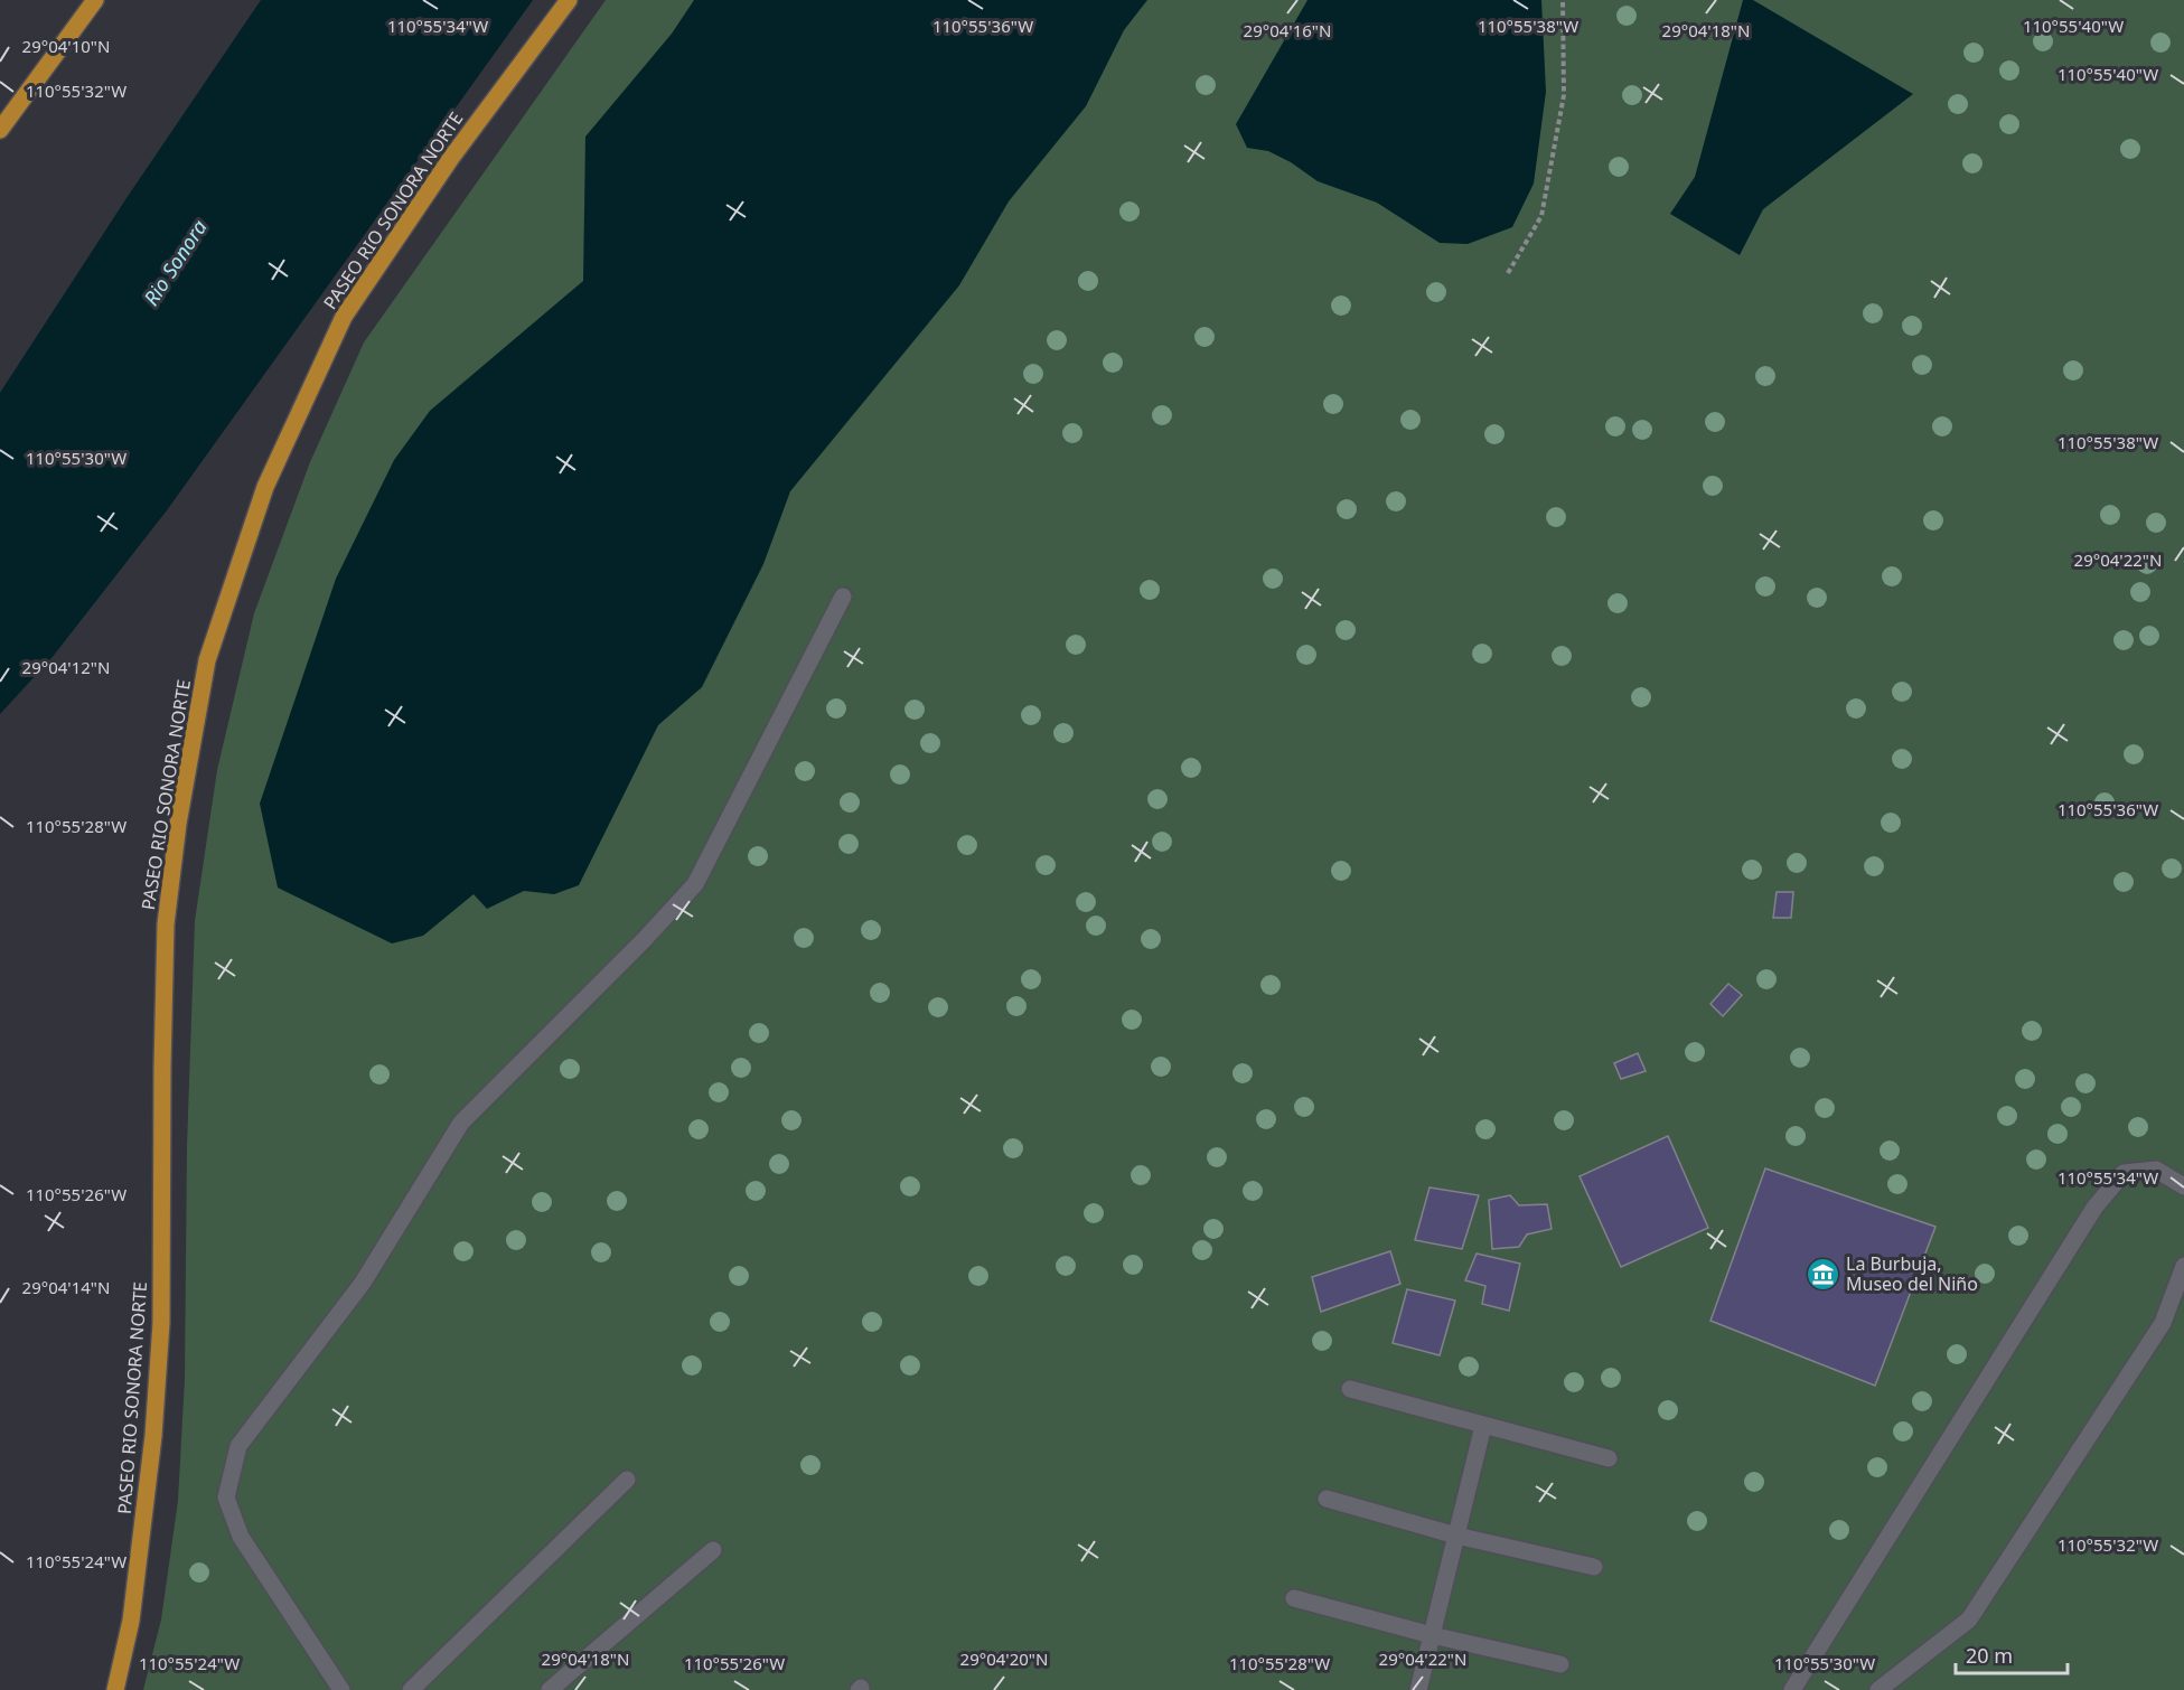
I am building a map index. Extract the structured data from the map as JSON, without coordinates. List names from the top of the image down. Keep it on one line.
{"streets":{"main road":["PASEO RIO SONORA NORTE"]},"water":["Rio Sonora"],"places":{"museum":["La Burbuja, Museo del Niño"]},"scale_bar":"20 m","coordinates":["110°55'34\"W","110°55'36\"W","110°55'38\"W","110°55'40\"W","29°04'16\"N","29°04'18\"N","29°04'10\"N","110°55'32\"W","110°55'30\"W","29°04'22\"N","29°04'12\"N","110°55'28\"W","110°55'26\"W","29°04'14\"N","110°55'24\"W","29°04'20\"N"]}
